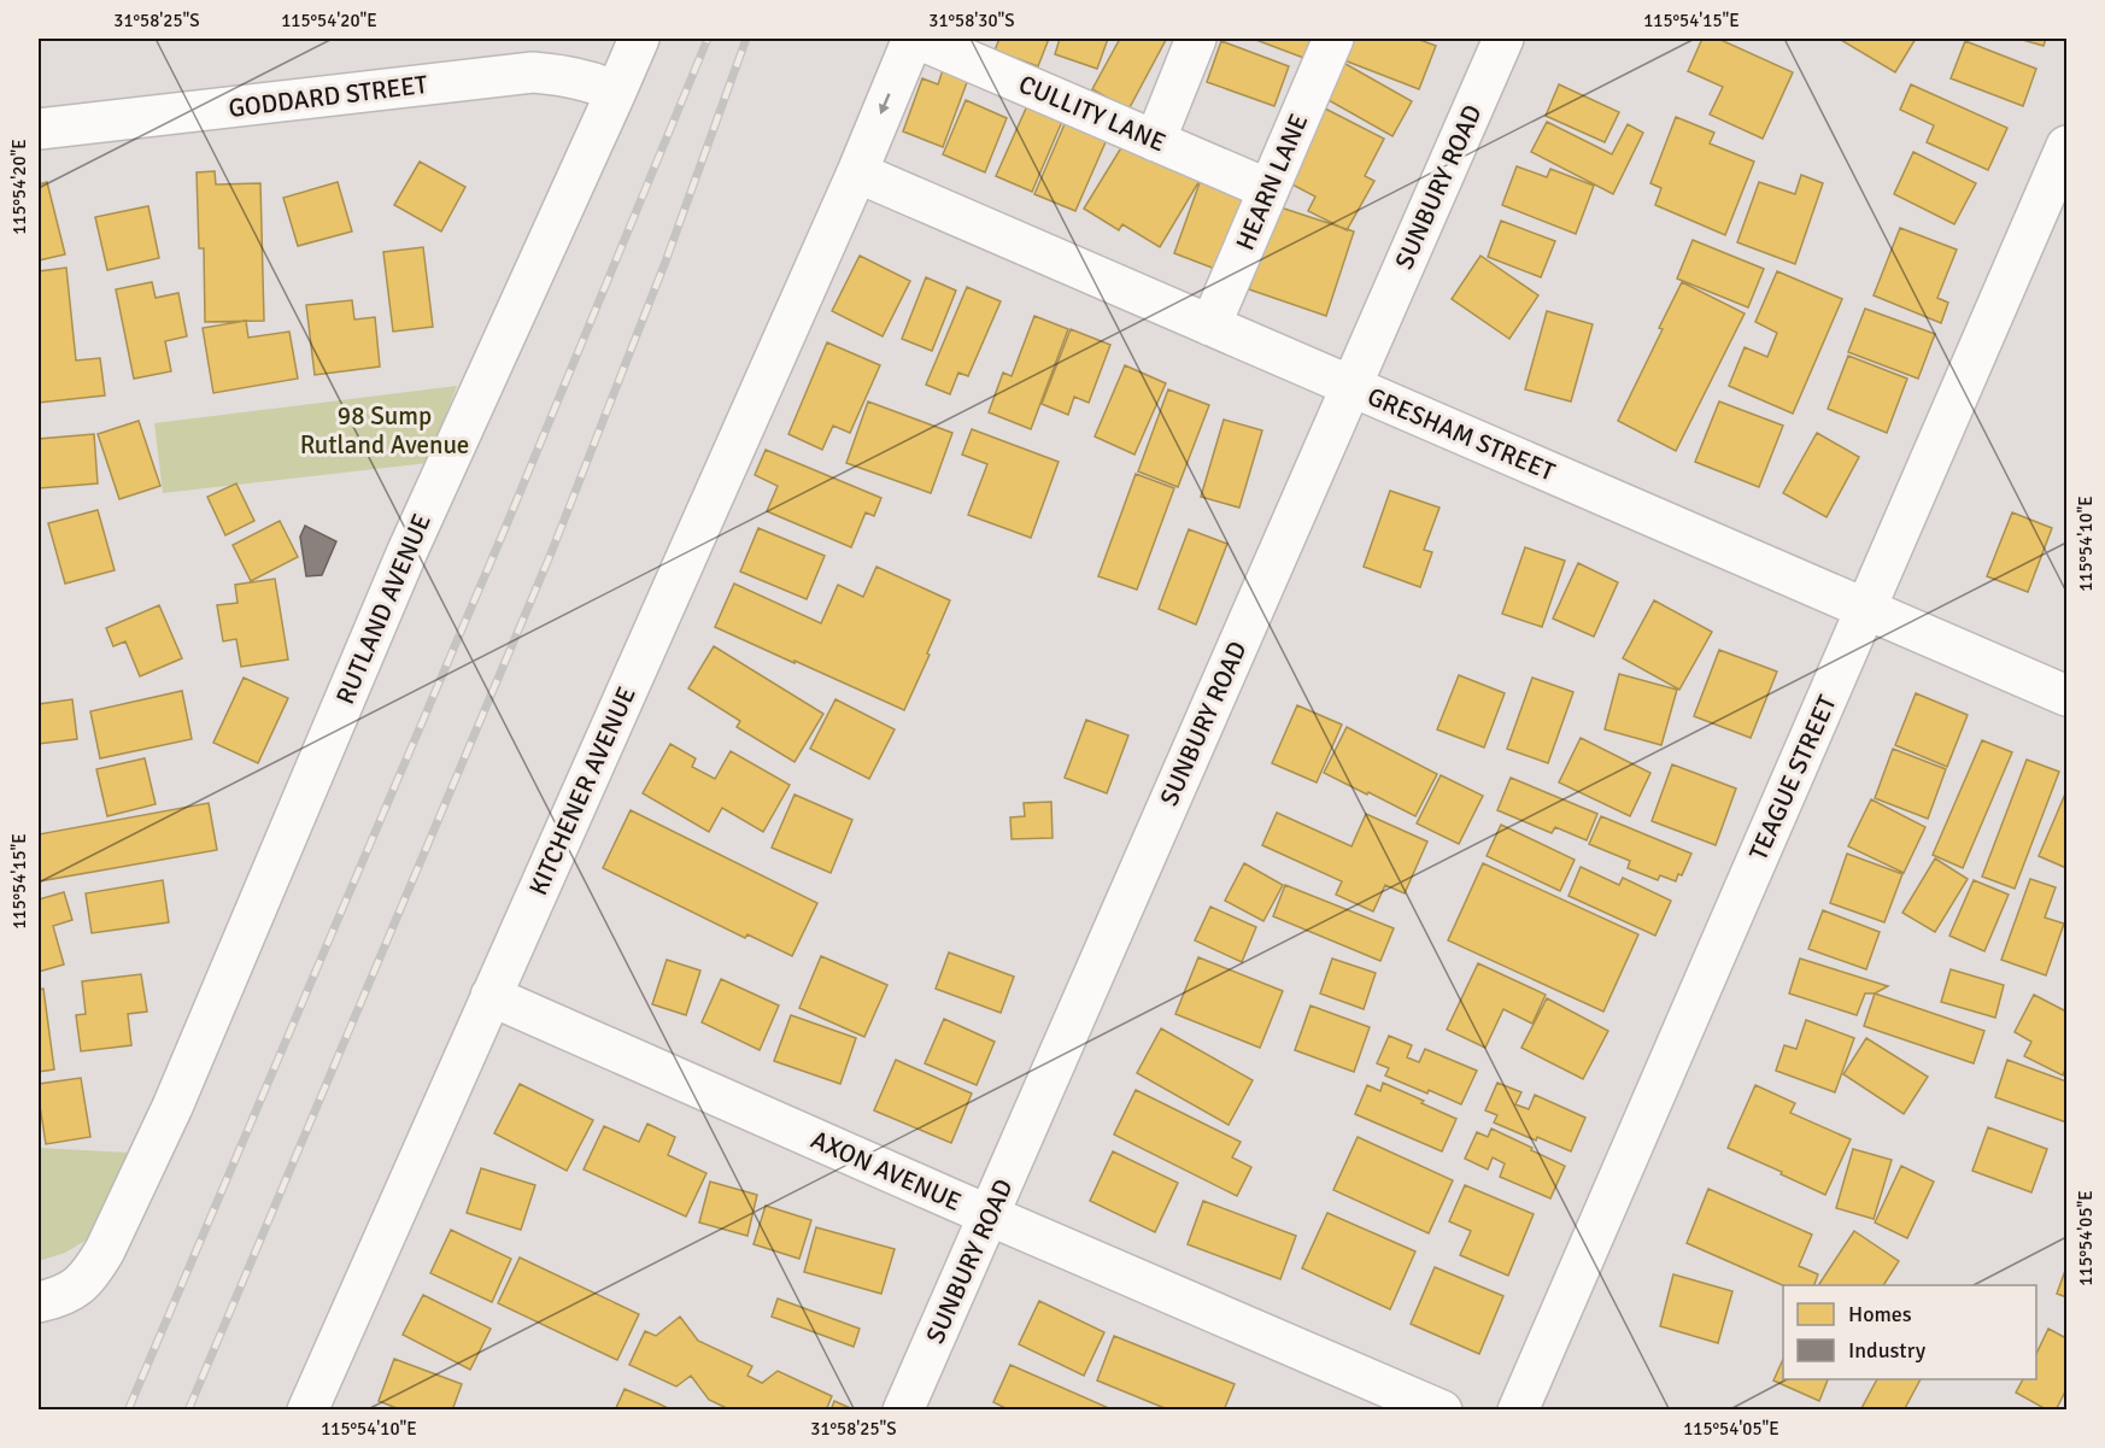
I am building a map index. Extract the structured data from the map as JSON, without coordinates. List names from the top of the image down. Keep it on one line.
{"streets":{"street":["GODDARD STREET","CULLITY LANE","HEARN LANE","SUNBURY ROAD","GRESHAM STREET","RUTLAND AVENUE","TEAGUE STREET","KITCHENER AVENUE","AXON AVENUE"]},"crossings":[["GODDARD STREET","RUTLAND AVENUE"],["CULLITY LANE","HEARN LANE"],["CULLITY LANE","KITCHENER AVENUE"],["HEARN LANE","GRESHAM STREET"],["SUNBURY ROAD","GRESHAM STREET"],["SUNBURY ROAD","AXON AVENUE"],["GRESHAM STREET","TEAGUE STREET"],["GRESHAM STREET","KITCHENER AVENUE"],["KITCHENER AVENUE","AXON AVENUE"]],"parks":["98 Sump Rutland Avenue"],"legend":["Homes","Industry"],"coordinates":["31°58'25\"S","115°54'20\"E","31°58'30\"S","115°54'15\"E","115°54'10\"E","115°54'05\"E"]}
